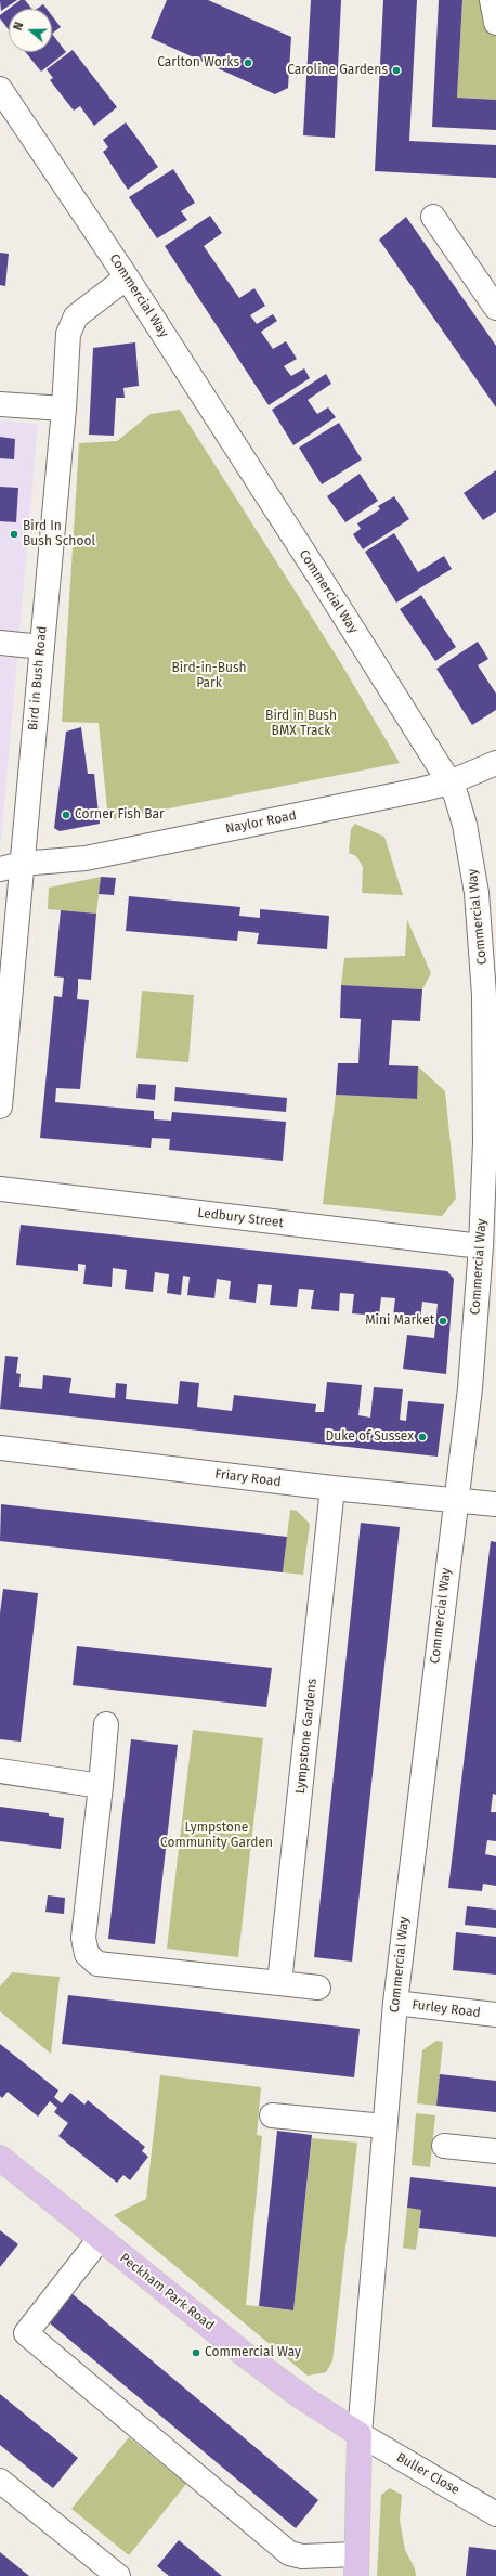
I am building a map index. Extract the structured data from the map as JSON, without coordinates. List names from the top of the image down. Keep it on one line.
{"streets":{"main road":["Commercial Way","Peckham Park Road"],"street":["Bird in Bush Road","Naylor Road","Ledbury Street","Friary Road","Lympstone Gardens","Furley Road","Buller Close"]},"crossings":[["Commercial Way","Bird in Bush Road"],["Commercial Way","Naylor Road"],["Commercial Way","Ledbury Street"],["Commercial Way","Friary Road"],["Commercial Way","Furley Road"],["Commercial Way","Peckham Park Road"],["Commercial Way","Buller Close"],["Bird in Bush Road","Naylor Road"],["Friary Road","Lympstone Gardens"],["Peckham Park Road","Buller Close"]],"parks":["Bird-in-Bush Park","Bird in Bush BMX Track","Lympstone Community Garden"],"places":["Carlton Works","Caroline Gardens","Bird In Bush School","Corner Fish Bar","Mini Market","Duke of Sussex","Commercial Way"],"north":"left"}
